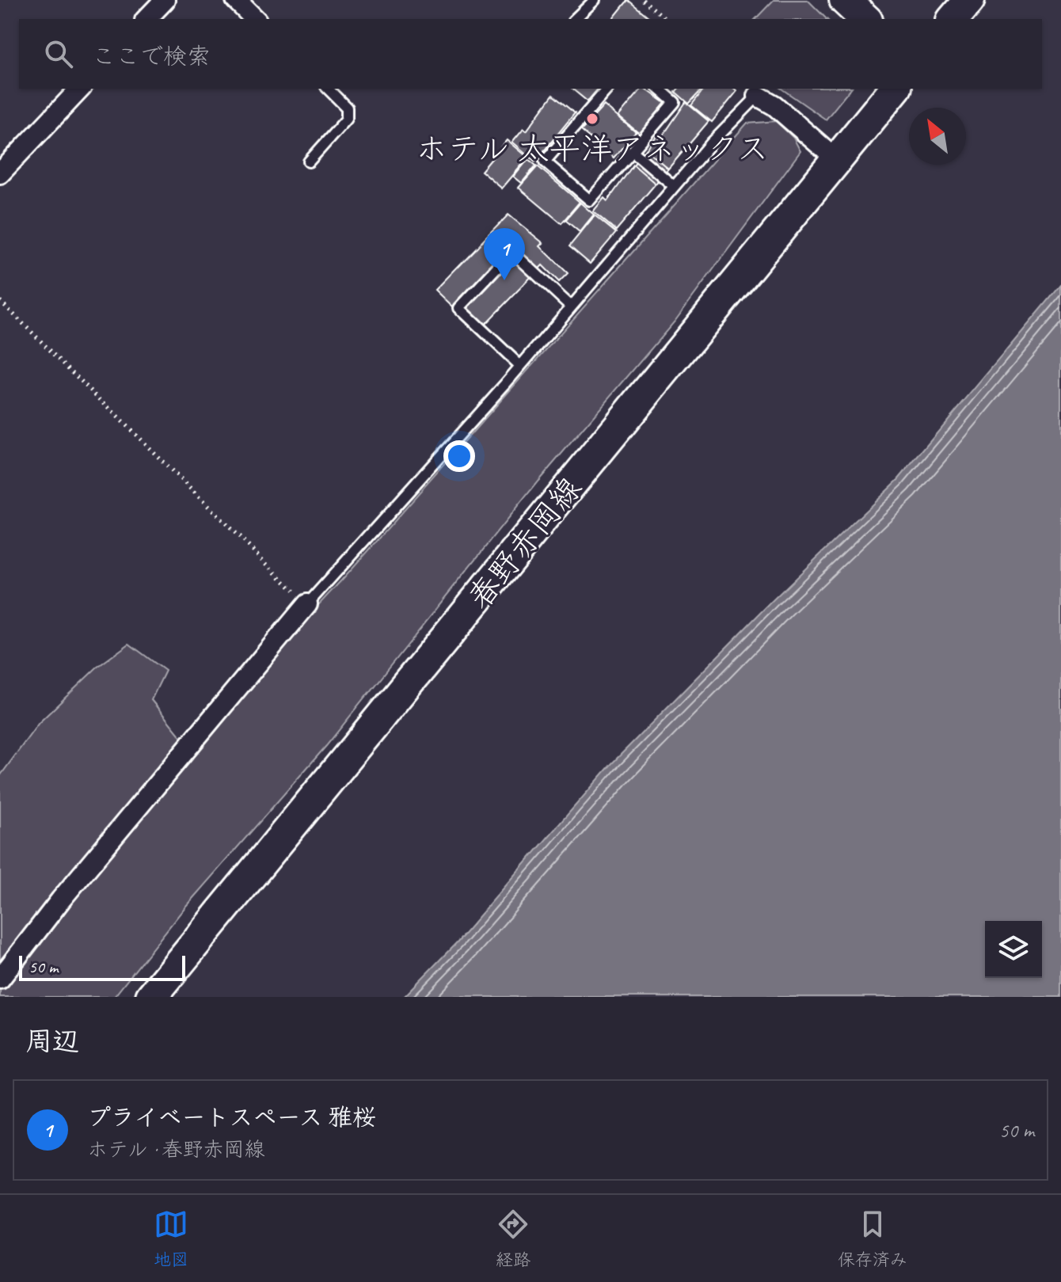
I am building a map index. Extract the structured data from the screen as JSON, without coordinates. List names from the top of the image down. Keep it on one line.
{"streets":{"main road":["春野赤岡線"]},"places":["ホテル 太平洋アネックス"],"scale_bar":"50 m","north":"top left","page":{"search":"ここで検索","pins":"1","scale":"50 m","heading":"周辺","list":[{"mark":"1","name":"プライベートスペース 雅桜","note":"ホテル · 春野赤岡線","value":"50 m"}],"nav":["地図","経路","保存済み"]}}
